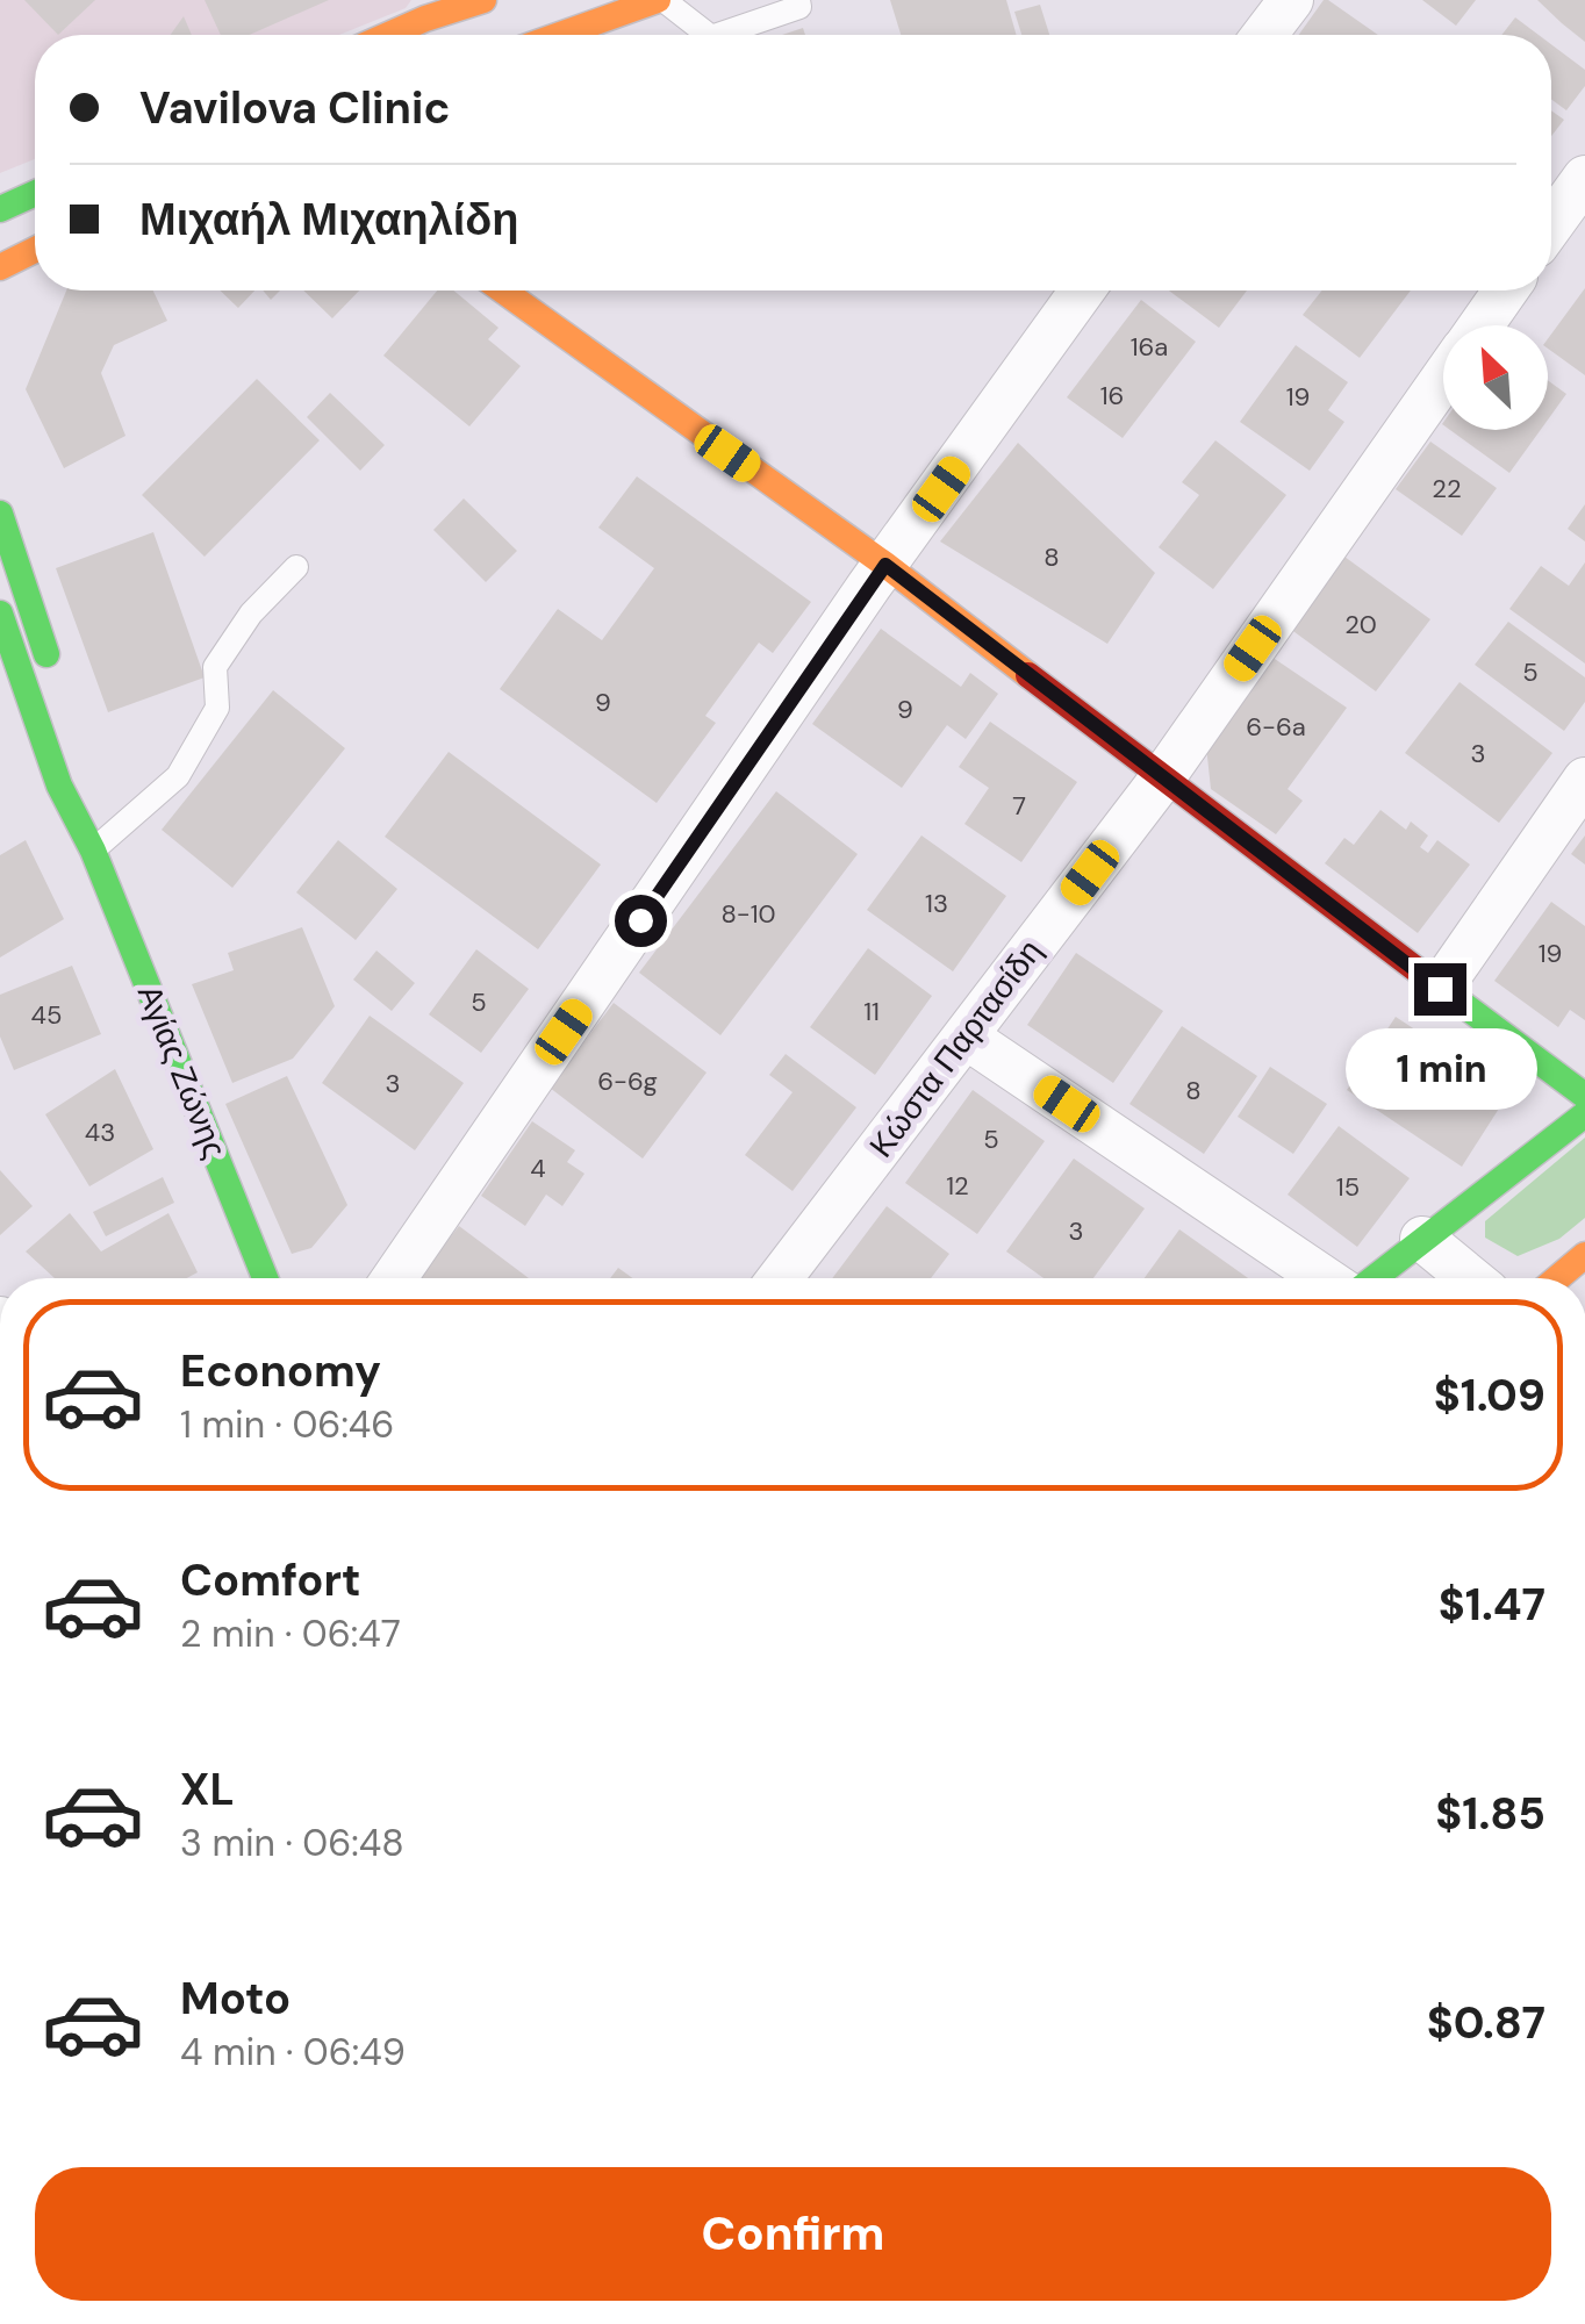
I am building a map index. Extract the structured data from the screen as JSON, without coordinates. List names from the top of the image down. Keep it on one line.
{"streets":{"street":["Κώστα Παρτασίδη","Αγίας Ζώνης"]},"house_numbers":["16a","16","19","22","8","20","5","9","9","6-6a","3","7","13","8-10","19","5","11","45","6-6g","3","8","43","5","4","12","15","3"],"north":"top left","page":{"banner":["Vavilova Clinic","Μιχαήλ Μιχαηλίδη"],"bubble":"1 min","list":[{"name":"Economy","note":"1 min · 06:46","value":"$1.09"},{"name":"Comfort","note":"2 min · 06:47","value":"$1.47"},{"name":"XL","note":"3 min · 06:48","value":"$1.85"},{"name":"Moto","note":"4 min · 06:49","value":"$0.87"}],"buttons":"Confirm"}}
